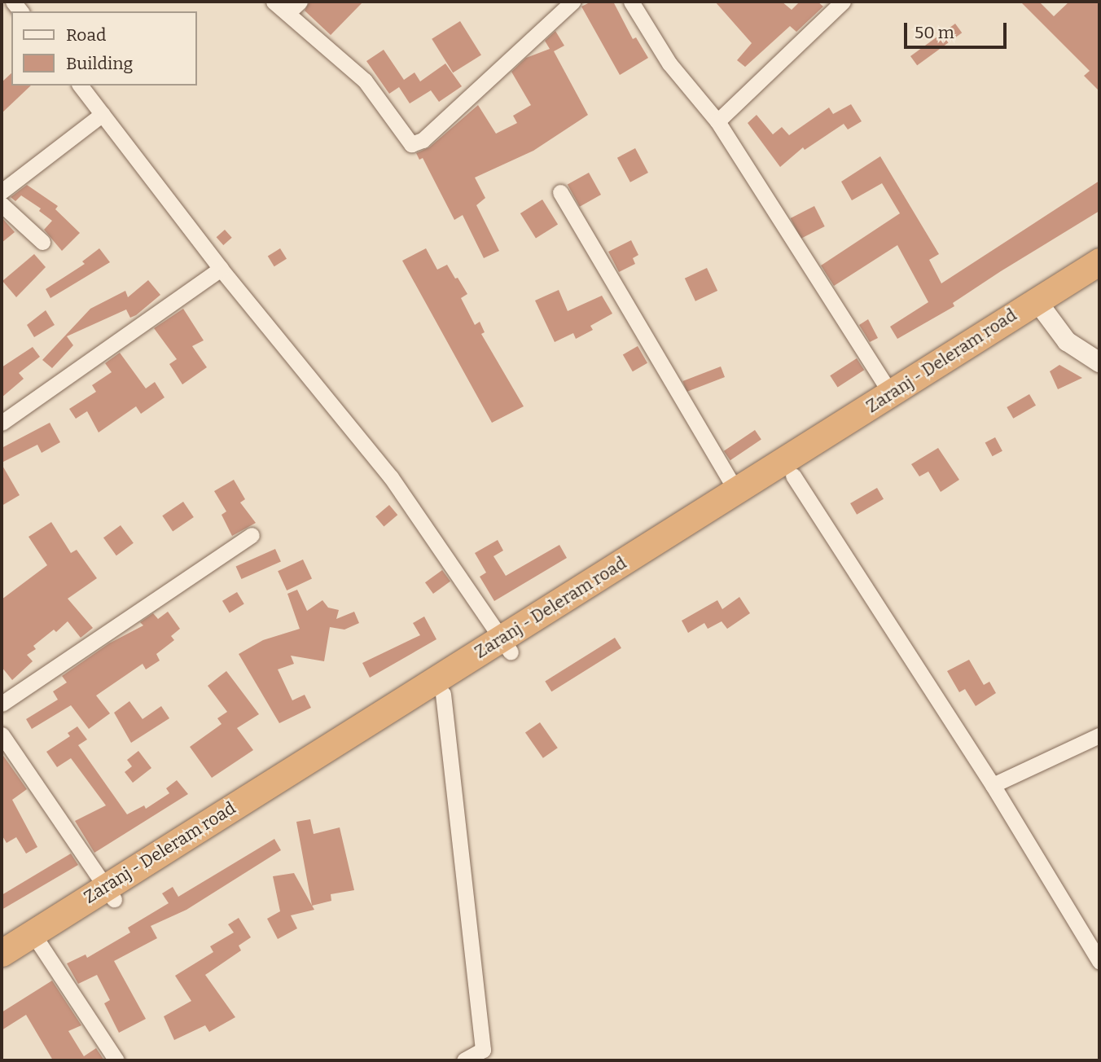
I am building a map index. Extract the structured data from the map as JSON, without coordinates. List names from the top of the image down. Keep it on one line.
{"streets":{"highway":["Zaranj - Deleram road"]},"legend":["Road","Building"],"scale_bar":"50 m"}
